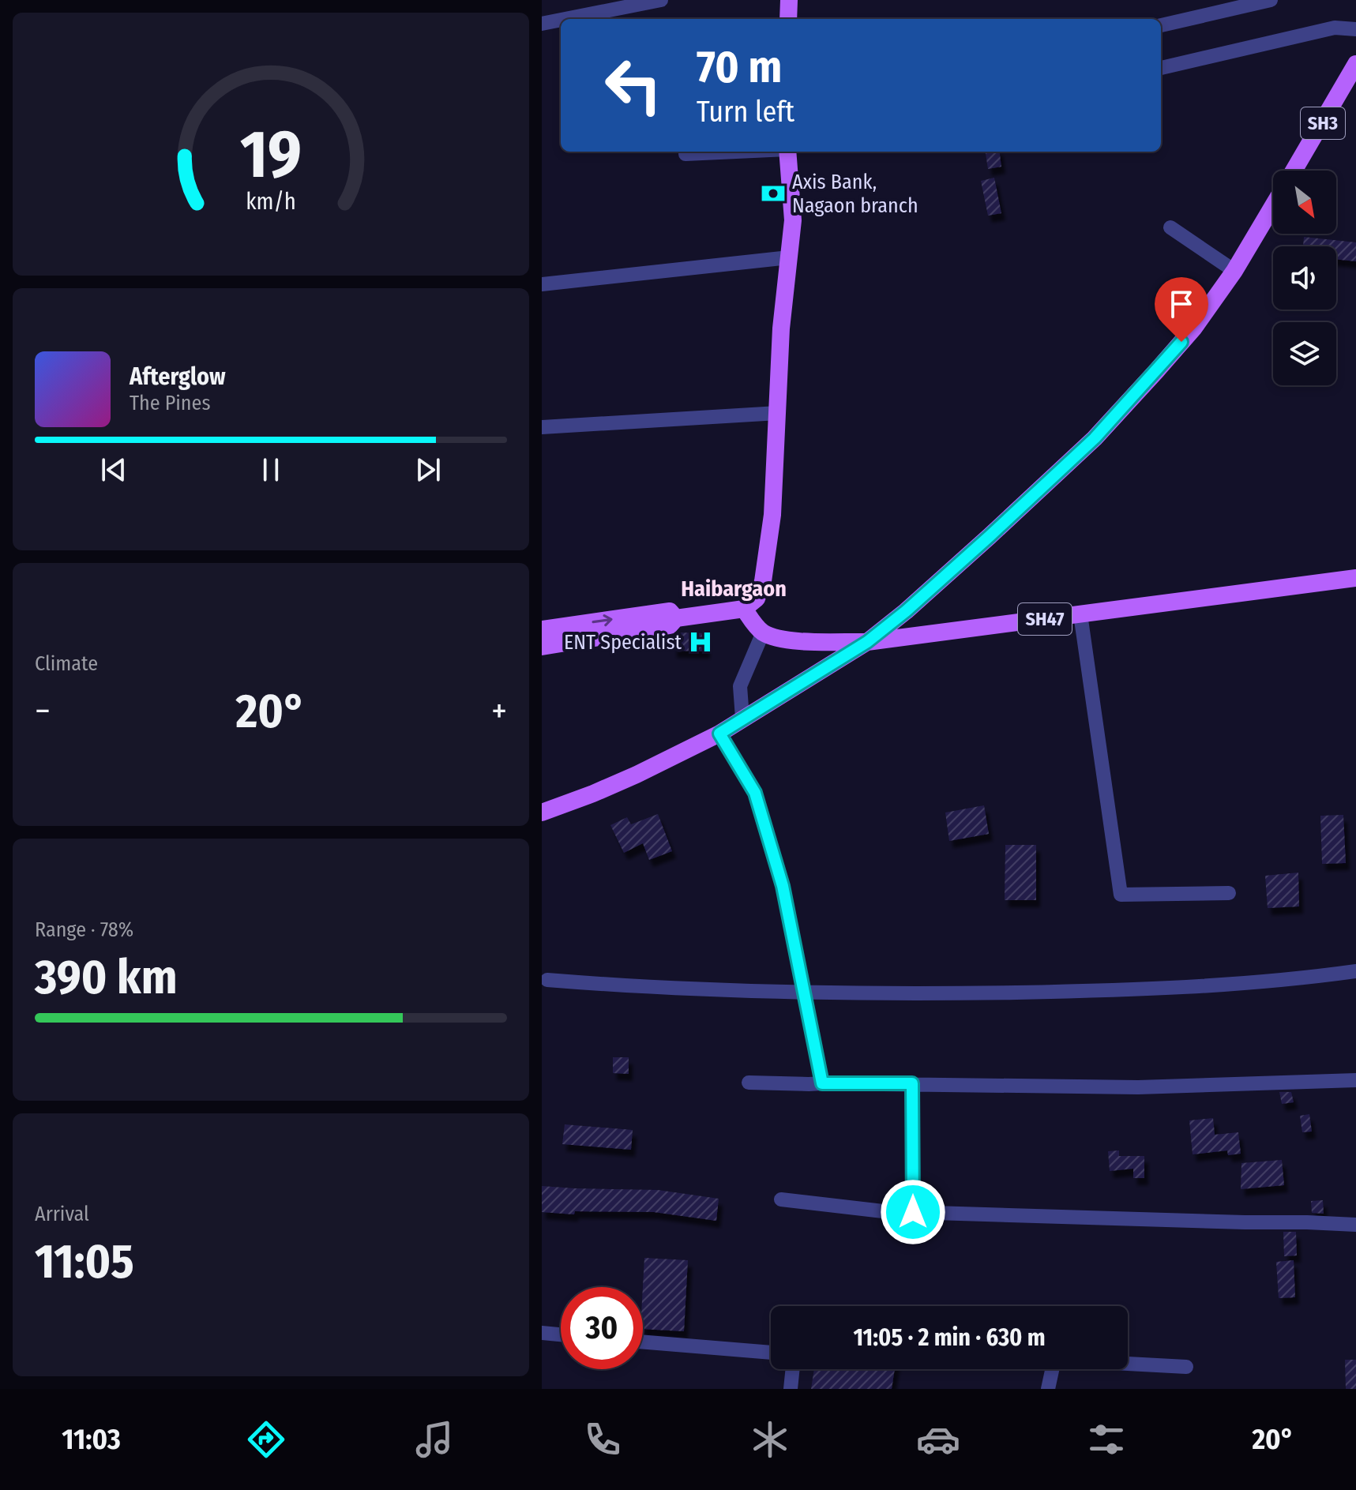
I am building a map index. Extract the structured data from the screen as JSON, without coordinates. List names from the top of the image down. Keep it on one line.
{"streets":{"main road":["SH3","SH47"]},"districts":["Haibargaon"],"places":{"bank":["Axis Bank, Nagaon branch"],"hospital":["ENT Specialist"]},"north":"bottom right","page":{"turn":["70 m","Turn left"],"song":["Afterglow","The Pines"],"tile":["Climate",["Range · 78%","390 km"],["Arrival","11:05"]],"heat":["−","20°","+"],"limit":"30","trip":"11:05 · 2 min · 630 m","tabs":["11:03","20°"],"gauge":["19","km/h"]}}
